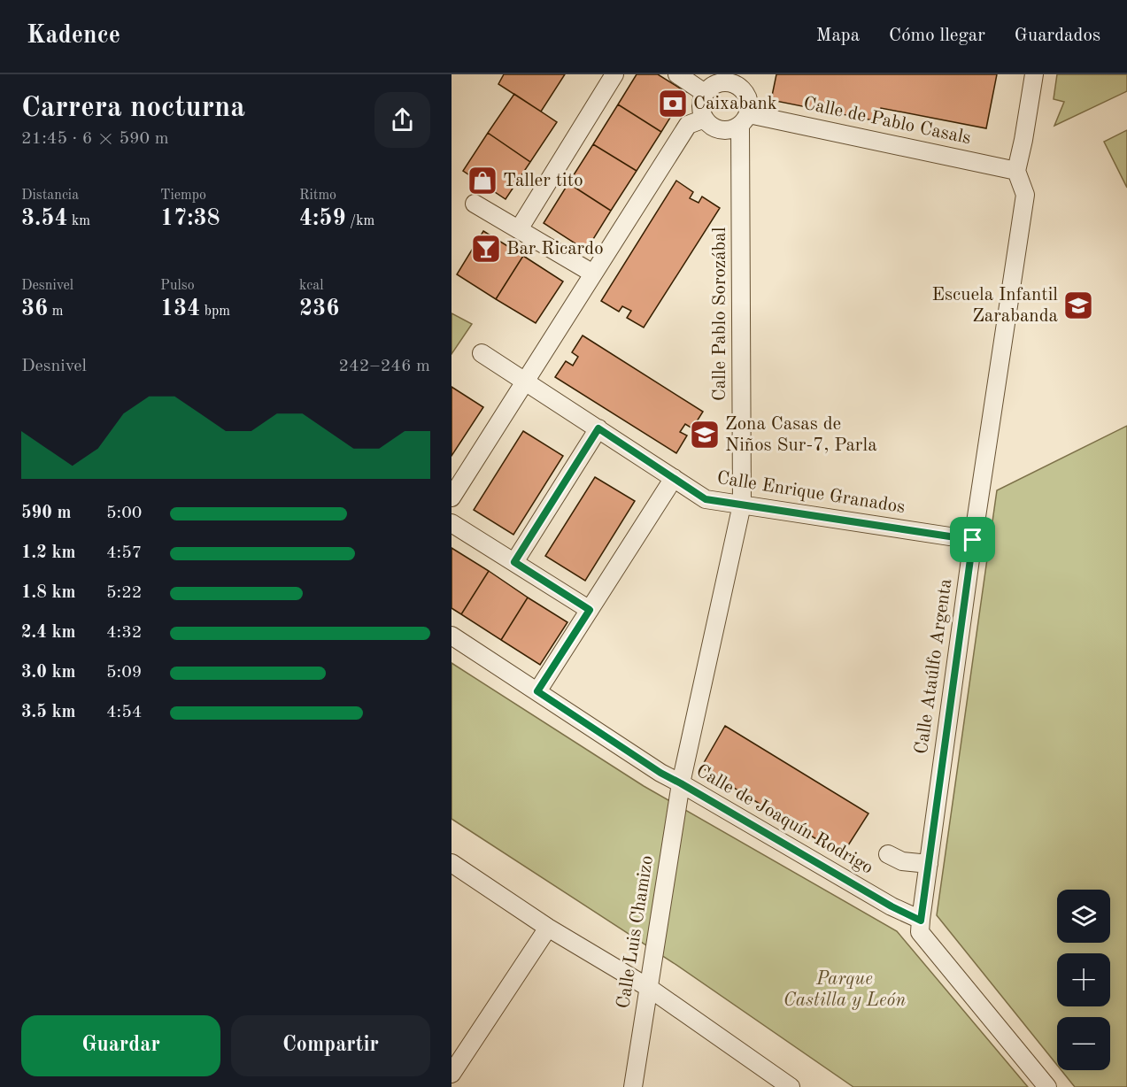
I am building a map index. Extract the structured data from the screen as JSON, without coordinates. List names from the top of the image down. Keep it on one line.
{"streets":{"street":["Calle de Pablo Casals","Calle Pablo Sorozábal","Calle Enrique Granados","Calle Ataúlfo Argenta","Calle de Joaquín Rodrigo","Calle Luis Chamizo"]},"crossings":[["Calle de Pablo Casals","Calle Pablo Sorozábal"],["Calle de Pablo Casals","Calle Ataúlfo Argenta"],["Calle Pablo Sorozábal","Calle Enrique Granados"],["Calle Pablo Sorozábal","Calle de Joaquín Rodrigo"],["Calle Pablo Sorozábal","Calle Luis Chamizo"],["Calle Enrique Granados","Calle Ataúlfo Argenta"],["Calle Ataúlfo Argenta","Calle de Joaquín Rodrigo"],["Calle de Joaquín Rodrigo","Calle Luis Chamizo"]],"parks":["Parque Castilla y León"],"places":{"bank":["Caixabank"],"shop":["Taller tito"],"bar":["Bar Ricardo"],"school or university":["Escuela Infantil Zarabanda","Zona Casas de Niños Sur-7, Parla"]},"page":{"header":"Kadence","nav":["Mapa","Cómo llegar","Guardados"],"heading":["Carrera nocturna","21:45 · 6 × 590 m"],"stats":[["Distancia","3.54 km"],["Tiempo","17:38"],["Ritmo","4:59 /km"],["Desnivel","36 m"],["Pulso","134 bpm"],["kcal","236"]],"chart":["Desnivel","242–246 m"],"list":[{"name":"590 m","note":"5:00"},{"name":"1.2 km","note":"4:57"},{"name":"1.8 km","note":"5:22"},{"name":"2.4 km","note":"4:32"},{"name":"3.0 km","note":"5:09"},{"name":"3.5 km","note":"4:54"}],"map_buttons":["+","−"],"buttons":["Guardar","Compartir"]}}
